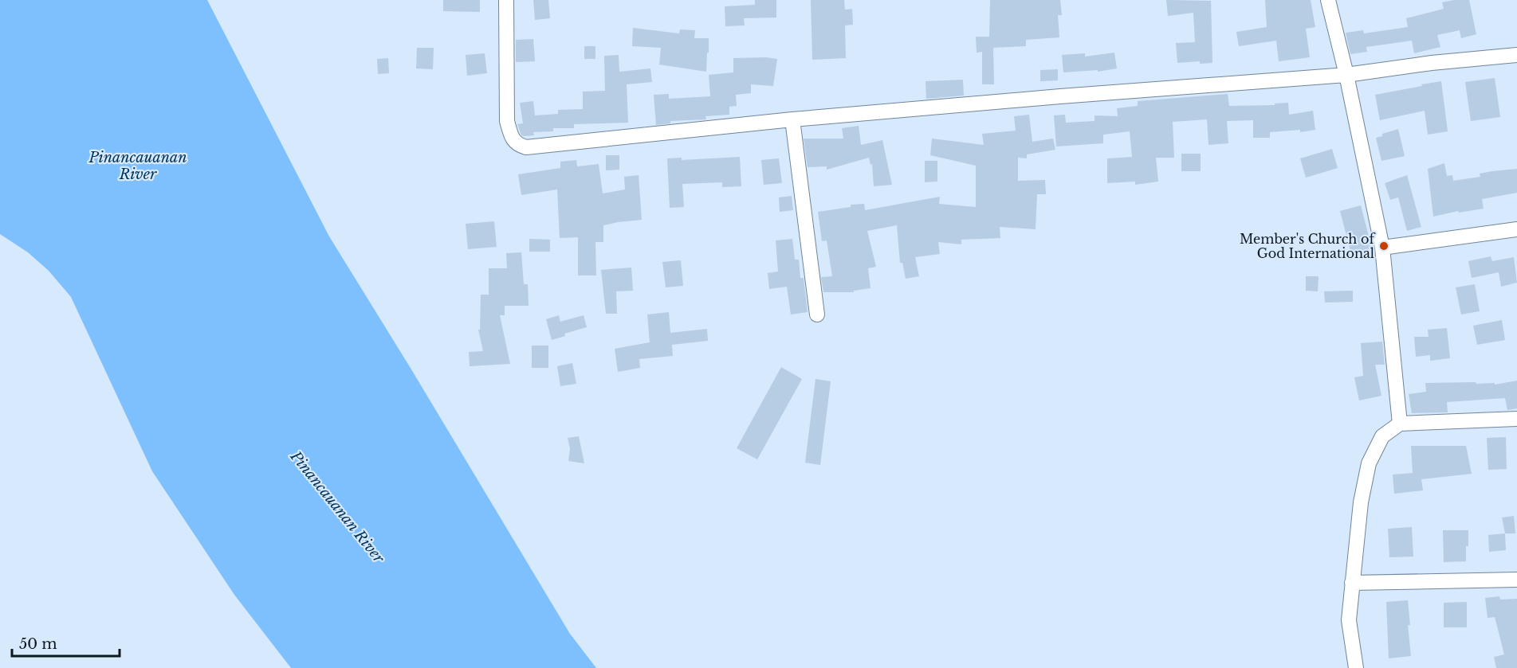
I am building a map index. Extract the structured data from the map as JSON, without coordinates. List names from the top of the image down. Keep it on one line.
{"water":["Pinancauanan River"],"places":["Member's Church of God International"],"scale_bar":"50 m"}
